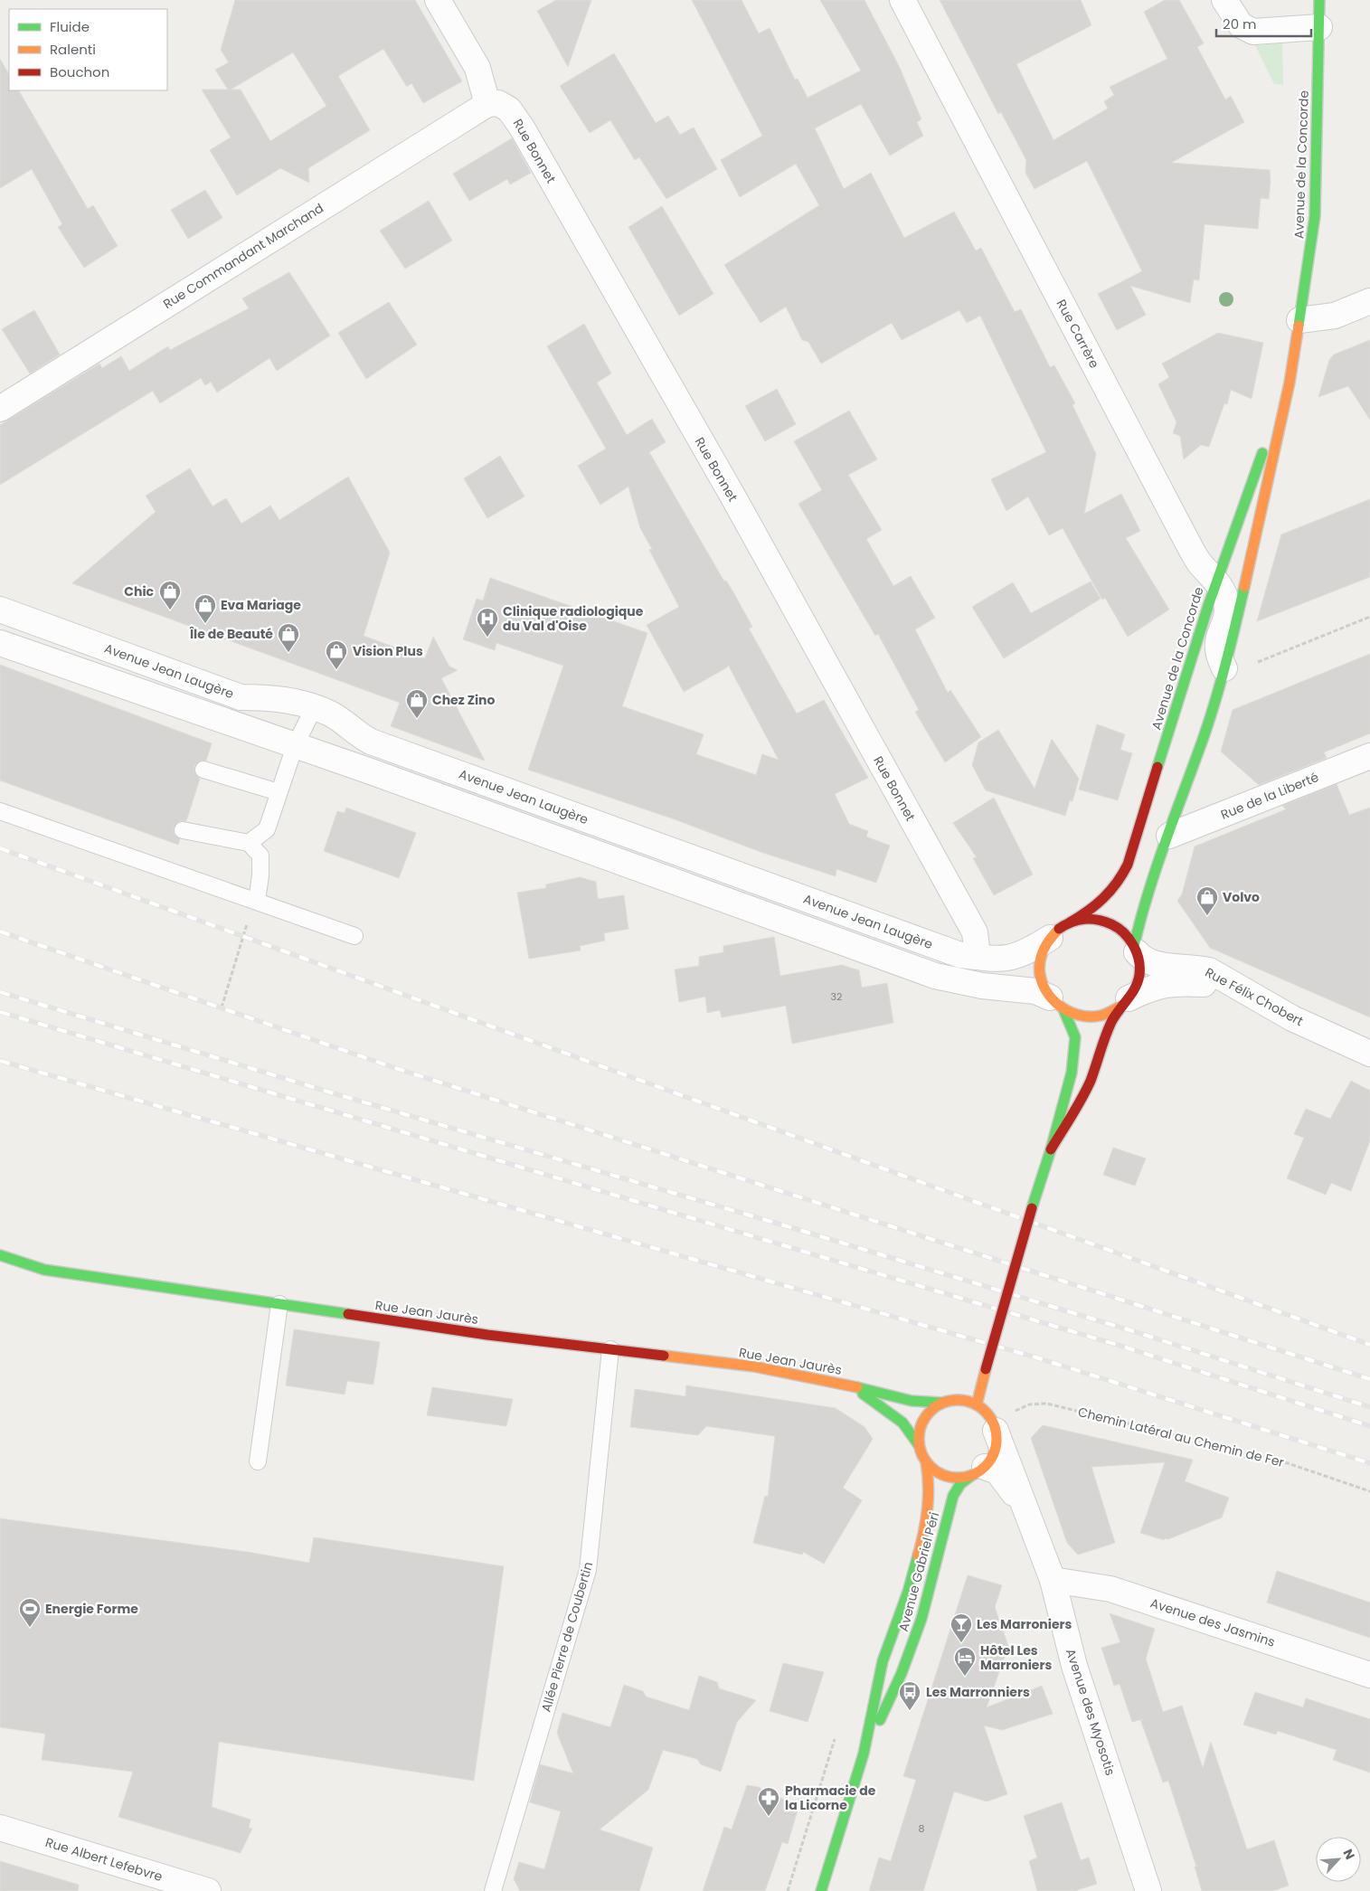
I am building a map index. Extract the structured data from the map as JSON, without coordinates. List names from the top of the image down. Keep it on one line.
{"streets":{"main road":["Avenue de la Concorde","Rue Jean Jaurès","Avenue Gabriel Péri"],"street":["Rue Bonnet","Rue Commandant Marchand","Rue Carrère","Avenue Jean Laugère","Rue de la Liberté","Rue Félix Chobert","Avenue des Jasmins","Avenue des Myosotis","Rue Albert Lefebvre"],"lane":["Allée Pierre de Coubertin"],"path":["Chemin Latéral au Chemin de Fer"]},"crossings":[["Rue Bonnet","Rue Commandant Marchand"],["Rue Bonnet","Avenue Jean Laugère"],["Avenue de la Concorde","Rue Carrère"],["Avenue de la Concorde","Avenue Jean Laugère"],["Avenue de la Concorde","Rue de la Liberté"],["Avenue de la Concorde","Rue Félix Chobert"],["Avenue Jean Laugère","Rue Félix Chobert"],["Rue Jean Jaurès","Chemin Latéral au Chemin de Fer"],["Rue Jean Jaurès","Avenue Gabriel Péri"],["Rue Jean Jaurès","Allée Pierre de Coubertin"],["Rue Jean Jaurès","Avenue des Myosotis"],["Chemin Latéral au Chemin de Fer","Avenue Gabriel Péri"],["Chemin Latéral au Chemin de Fer","Avenue des Myosotis"],["Avenue Gabriel Péri","Avenue des Myosotis"],["Avenue des Jasmins","Avenue des Myosotis"]],"places":{"shop":["Chic","Eva Mariage","Île de Beauté","Vision Plus","Chez Zino","Volvo"],"hospital":["Clinique radiologique du Val d'Oise"],"sports":["Energie Forme"],"bar":["Les Marroniers"],"hotel":["Hôtel Les Marroniers"],"bus stop":["Les Marronniers"],"pharmacy":["Pharmacie de la Licorne"]},"house_numbers":["32","8"],"legend":["Fluide","Ralenti","Bouchon"],"scale_bar":"20 m","north":"top right"}
